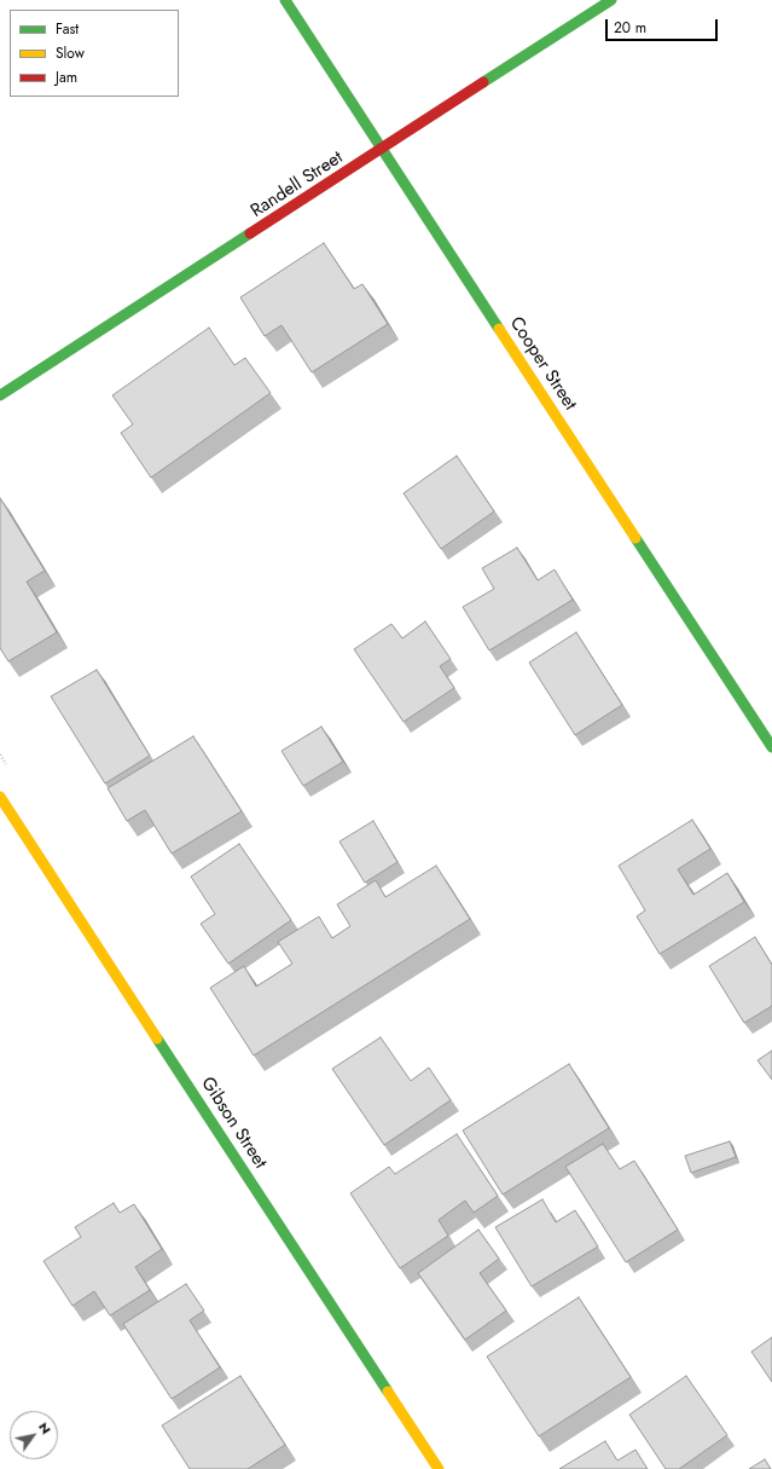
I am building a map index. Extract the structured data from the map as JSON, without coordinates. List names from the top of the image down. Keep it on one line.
{"streets":{"street":["Randell Street","Cooper Street","Gibson Street"]},"crossings":[["Randell Street","Cooper Street"]],"legend":["Fast","Slow","Jam"],"scale_bar":"20 m","north":"top right"}
